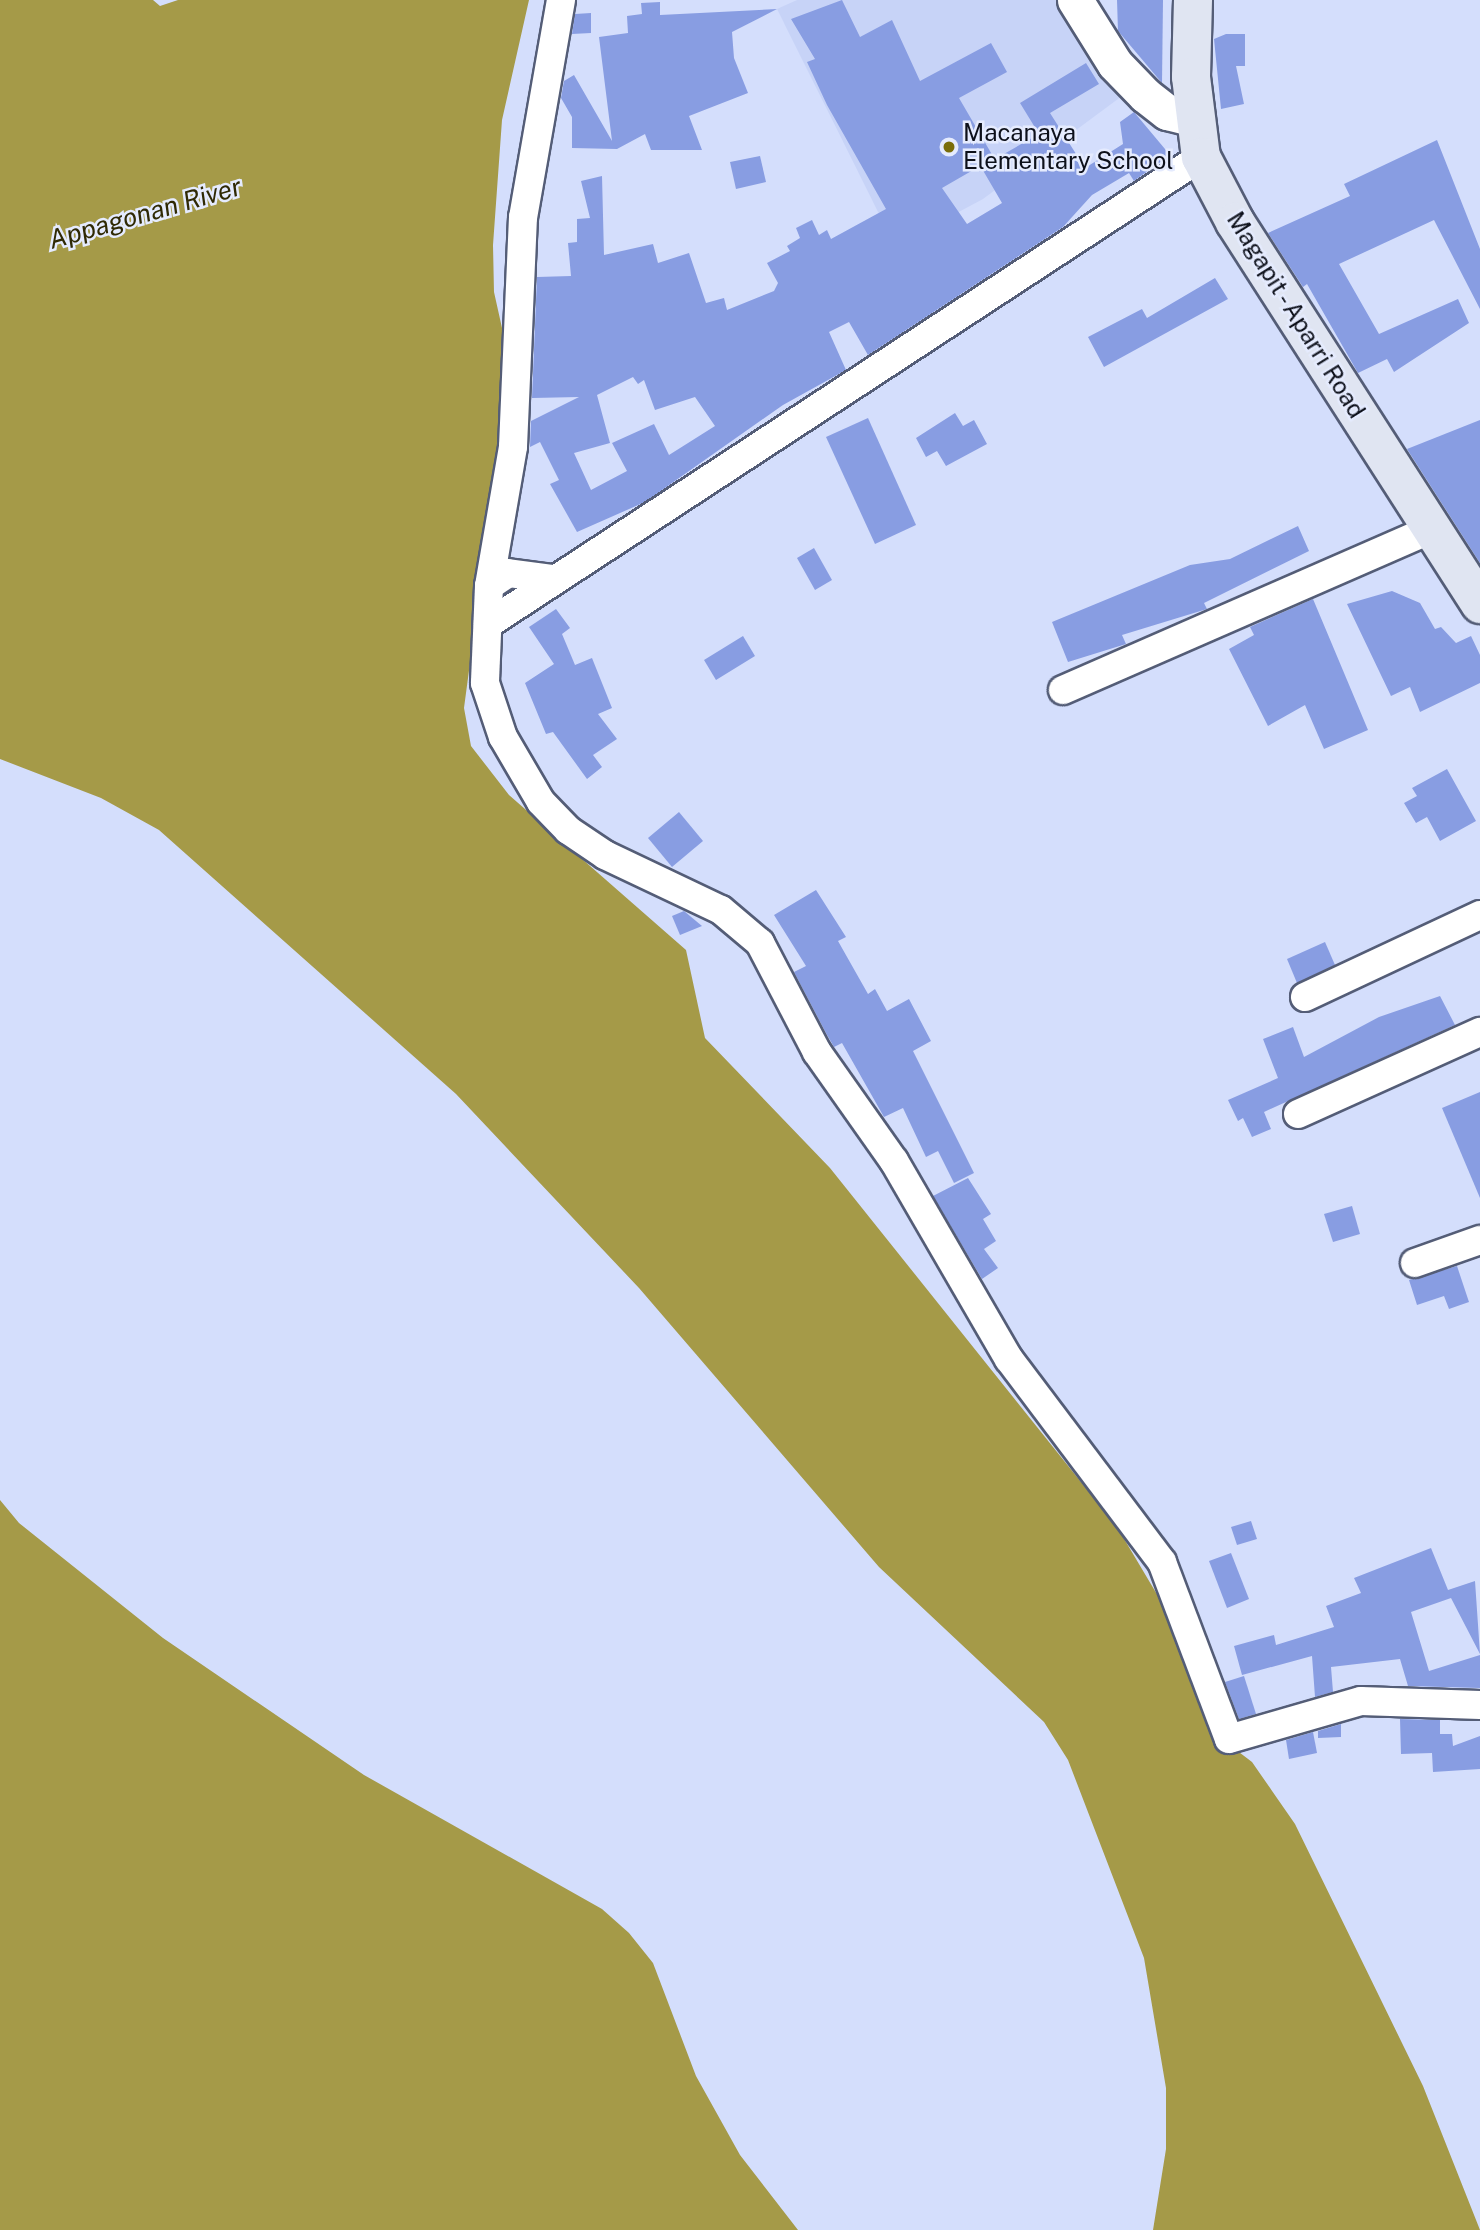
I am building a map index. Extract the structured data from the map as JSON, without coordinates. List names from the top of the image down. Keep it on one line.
{"streets":{"main road":["Magapit - Aparri Road"]},"water":["Appagonan River"],"places":["Macanaya Elementary School"]}
